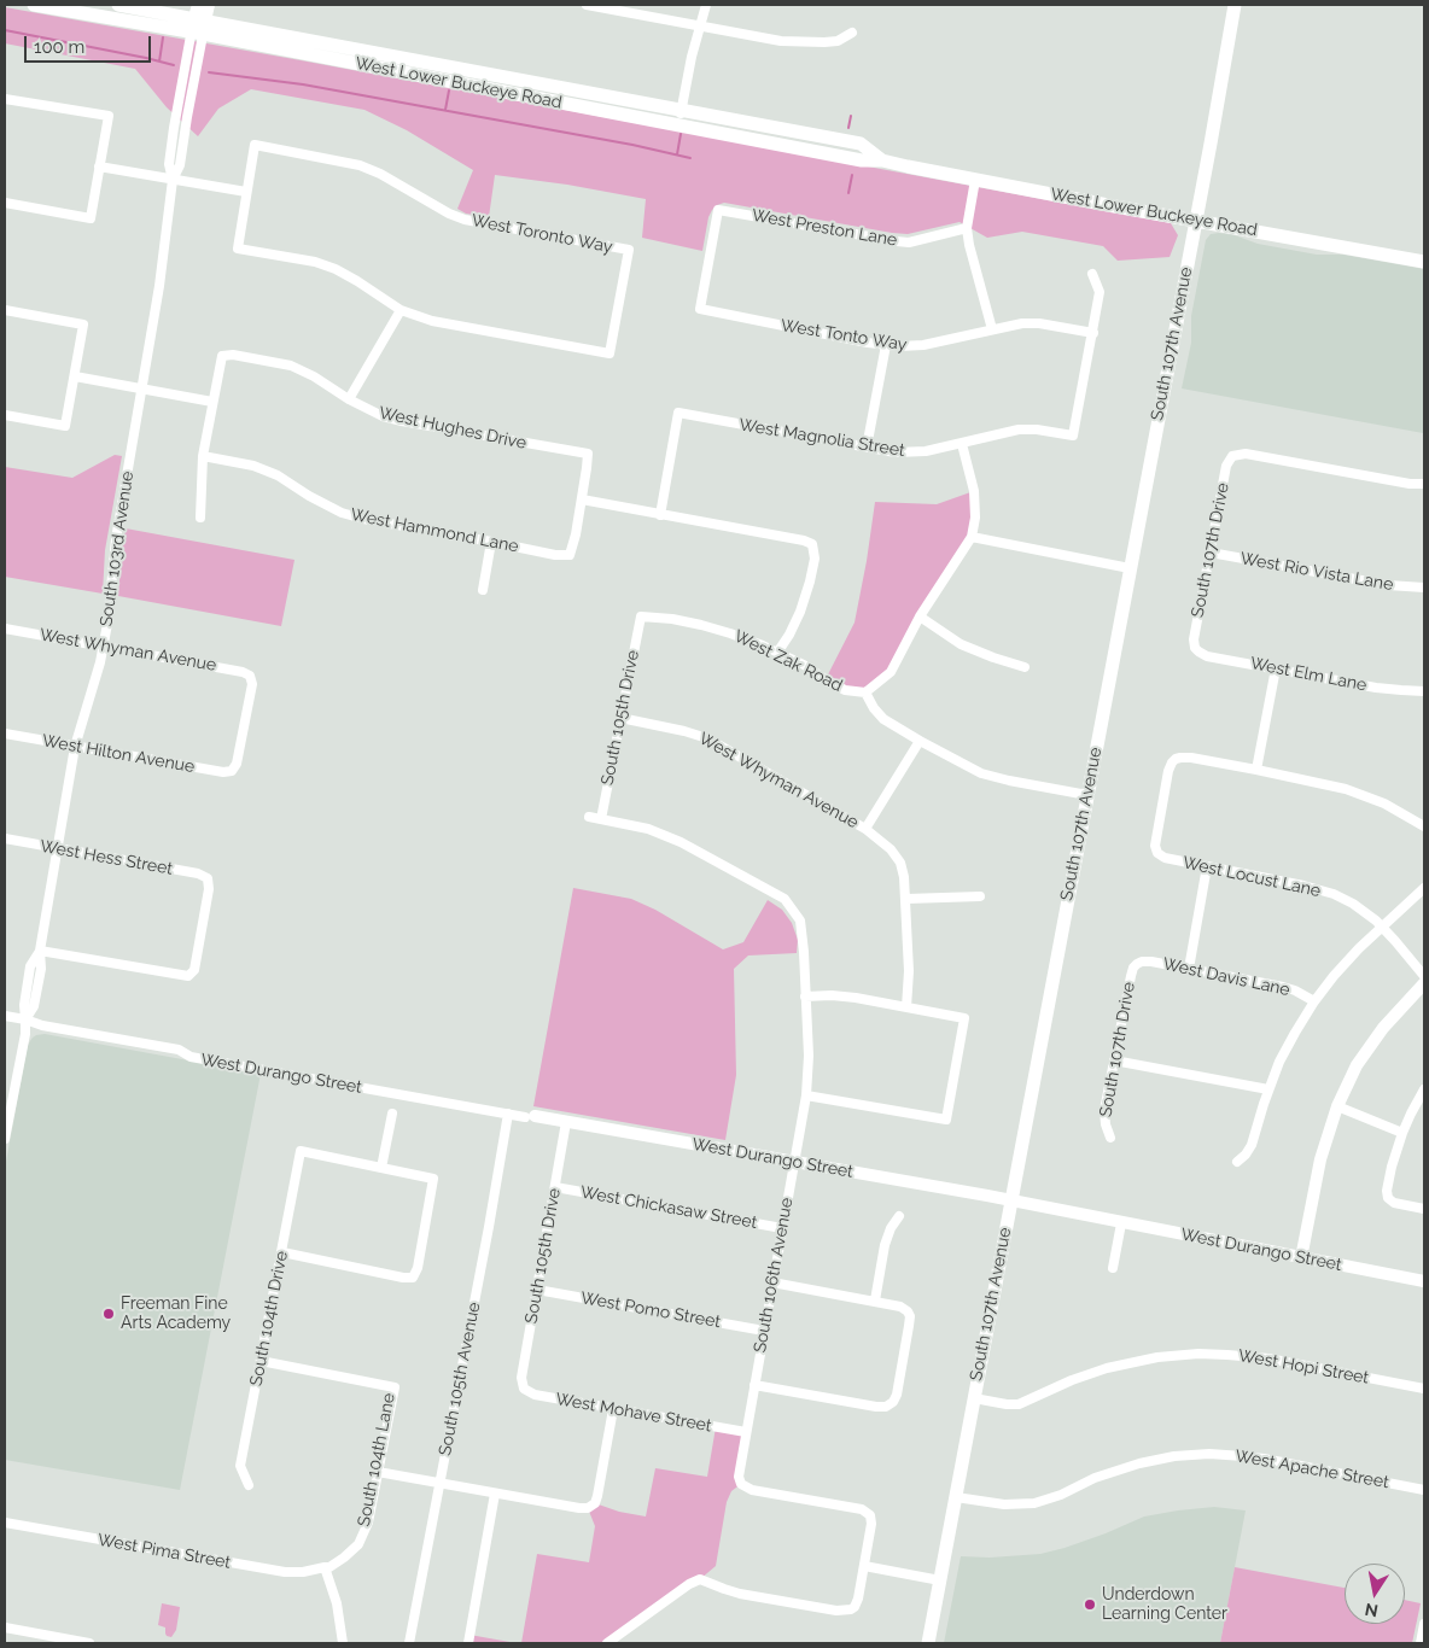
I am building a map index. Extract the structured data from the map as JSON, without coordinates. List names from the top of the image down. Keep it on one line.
{"streets":{"main road":["West Lower Buckeye Road","South 107th Avenue"],"street":["West Preston Lane","West Toronto Way","West Tonto Way","West Hughes Drive","West Magnolia Street","West Hammond Lane","South 103rd Avenue","South 107th Drive","West Rio Vista Lane","West Whyman Avenue","West Zak Road","West Elm Lane","South 105th Drive","West Hilton Avenue","West Hess Street","West Locust Lane","West Davis Lane","West Durango Street","West Chickasaw Street","South 106th Avenue","West Pomo Street","South 104th Drive","West Hopi Street","South 105th Avenue","West Mohave Street","South 104th Lane","West Apache Street","West Pima Street"]},"crossings":[["West Lower Buckeye Road","South 107th Avenue"],["West Lower Buckeye Road","South 103rd Avenue"],["West Preston Lane","West Tonto Way"],["West Tonto Way","West Magnolia Street"],["South 107th Avenue","West Zak Road"],["South 107th Avenue","West Durango Street"],["South 107th Avenue","West Hopi Street"],["South 107th Avenue","West Apache Street"],["West Hughes Drive","West Hammond Lane"],["South 103rd Avenue","West Whyman Avenue"],["South 103rd Avenue","West Hilton Avenue"],["South 103rd Avenue","West Hess Street"],["South 103rd Avenue","West Durango Street"],["South 107th Drive","West Rio Vista Lane"],["South 107th Drive","West Elm Lane"],["South 107th Drive","West Davis Lane"],["West Whyman Avenue","South 105th Drive"],["West Whyman Avenue","West Hilton Avenue"],["West Zak Road","South 105th Drive"],["South 105th Drive","West Durango Street"],["South 105th Drive","West Chickasaw Street"],["South 105th Drive","South 106th Avenue"],["South 105th Drive","West Pomo Street"],["South 105th Drive","West Mohave Street"],["West Durango Street","South 106th Avenue"],["West Durango Street","South 105th Avenue"],["West Chickasaw Street","South 106th Avenue"],["South 106th Avenue","West Pomo Street"],["South 106th Avenue","West Mohave Street"],["South 104th Drive","South 104th Lane"],["South 104th Lane","West Pima Street"]],"places":["Freeman Fine Arts Academy","Underdown Learning Center"],"scale_bar":"100 m","north":"bottom"}
